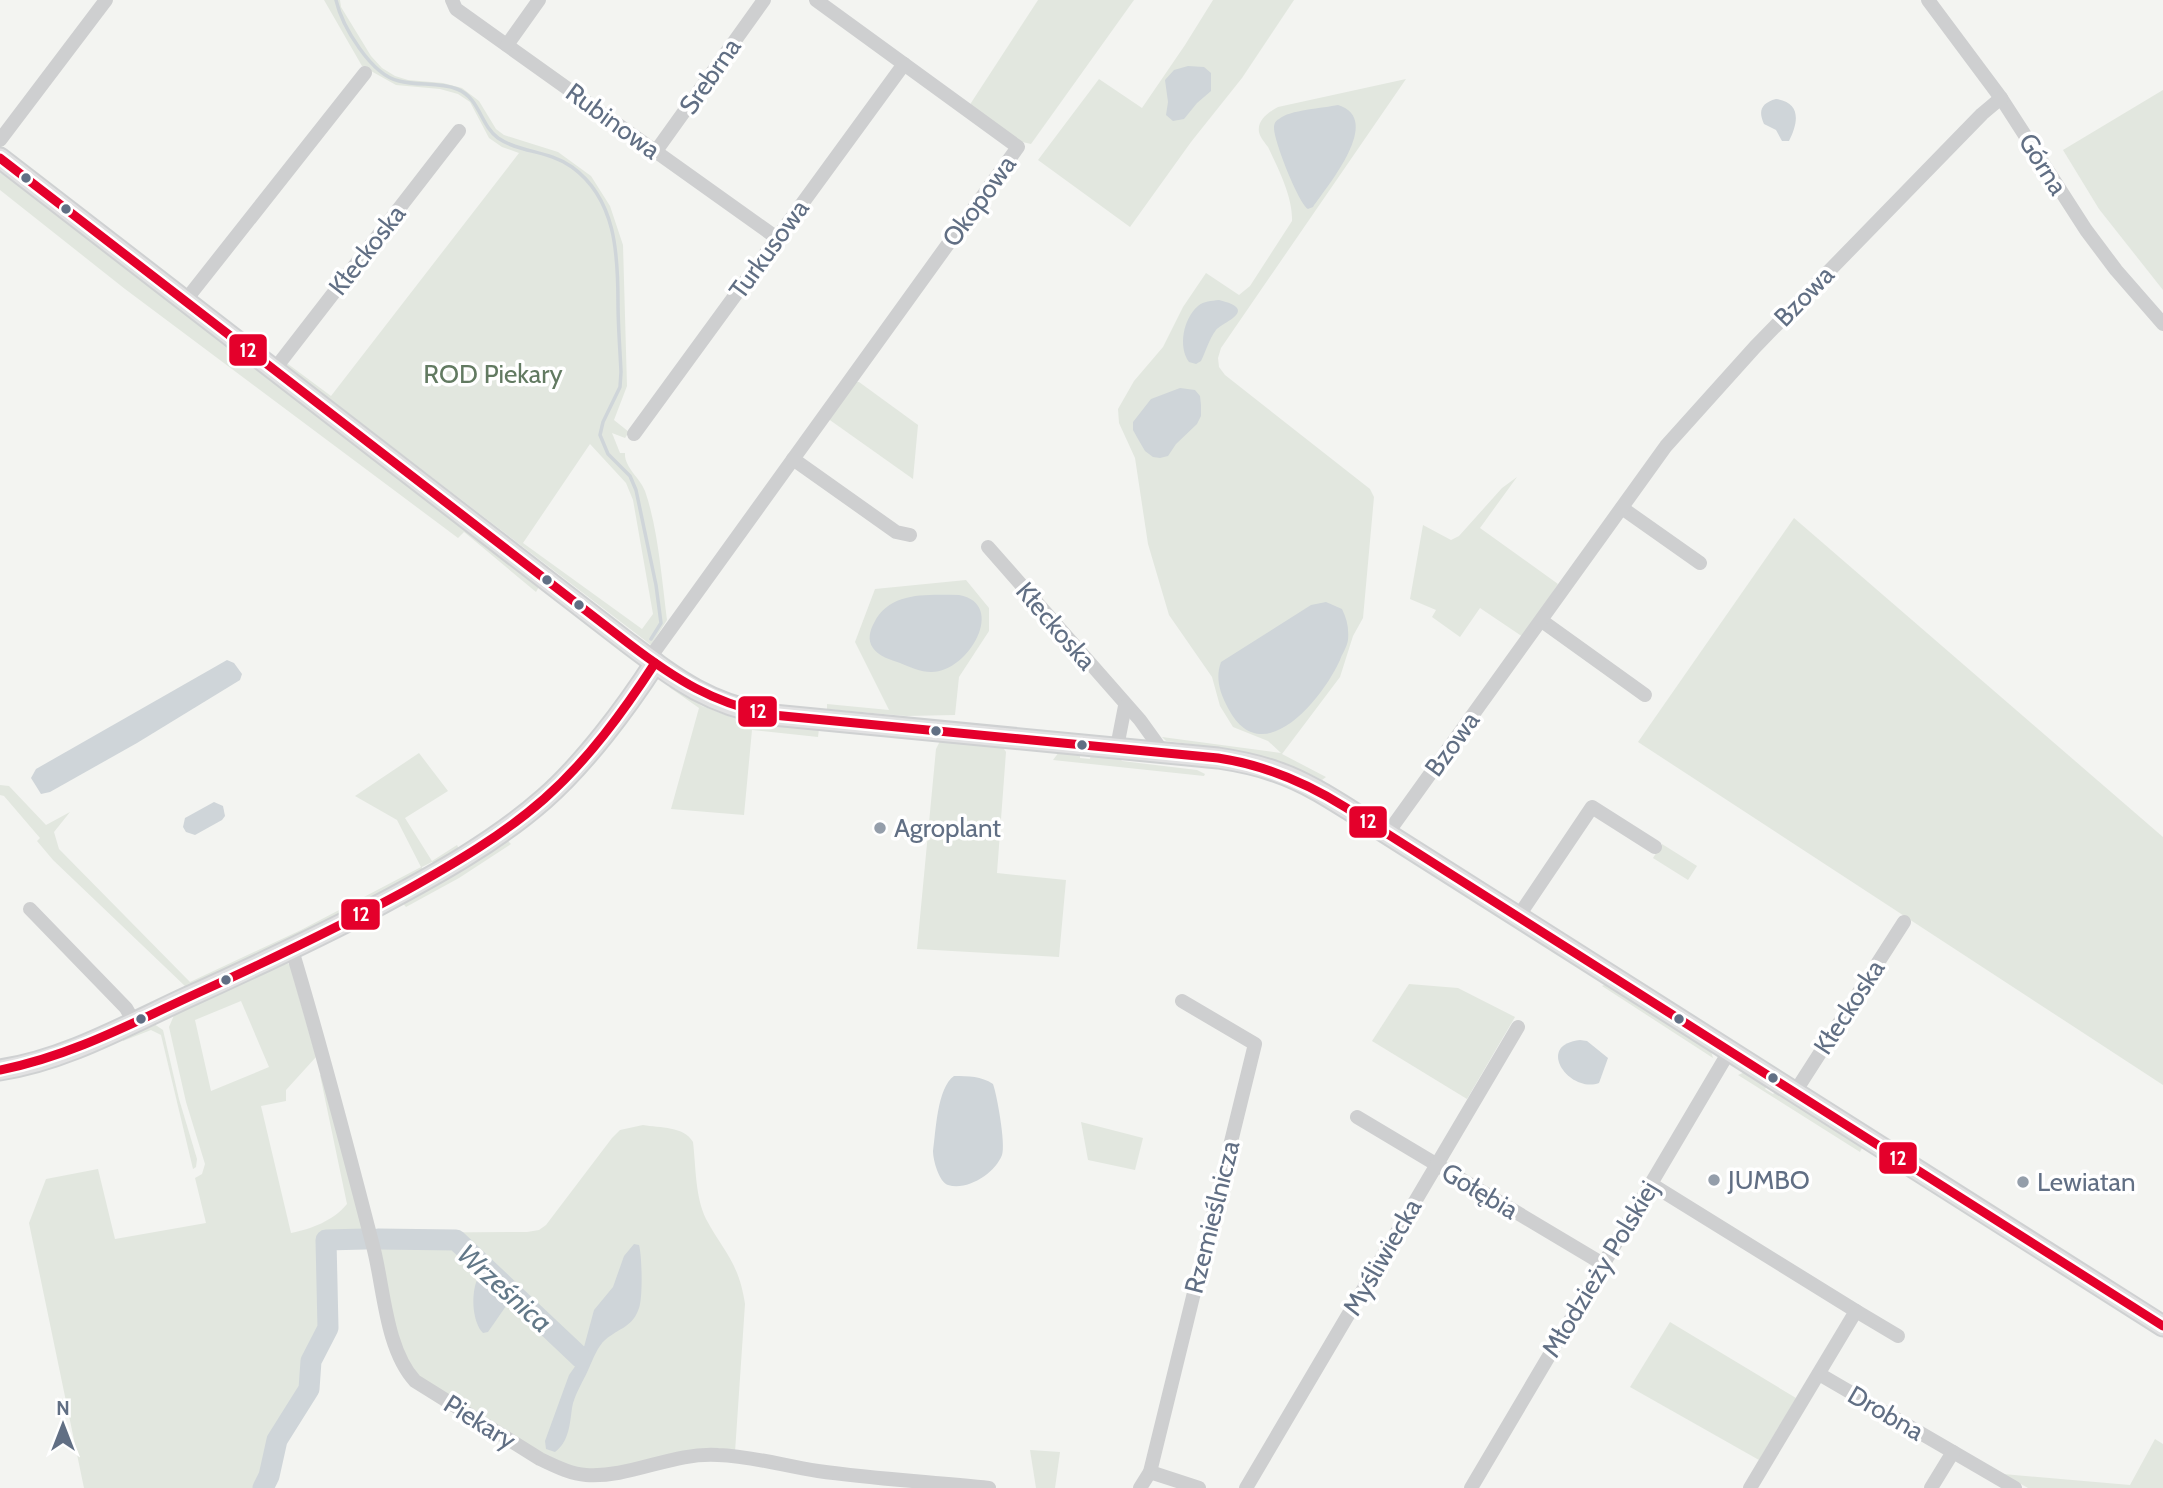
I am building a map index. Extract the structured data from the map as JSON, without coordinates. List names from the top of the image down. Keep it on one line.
{"streets":{"street":["Srebrna","Rubinowa","Górna","Okopowa","Turkusowa","Kłeckoska","Bzowa","Gołębia","Rzemieślnicza","Myśliwiecka","Młodzieży Polskiej","Drobna","Piekary"]},"crossings":[["Srebrna","Rubinowa"],["Rubinowa","Turkusowa"],["Górna","Bzowa"],["Okopowa","Turkusowa"],["Gołębia","Myśliwiecka"],["Gołębia","Młodzieży Polskiej"]],"water":["Wrześnica"],"parks":["ROD Piekary"],"places":["Agroplant","JUMBO","Lewiatan"],"lines":["transit line 12"],"north":"top"}
